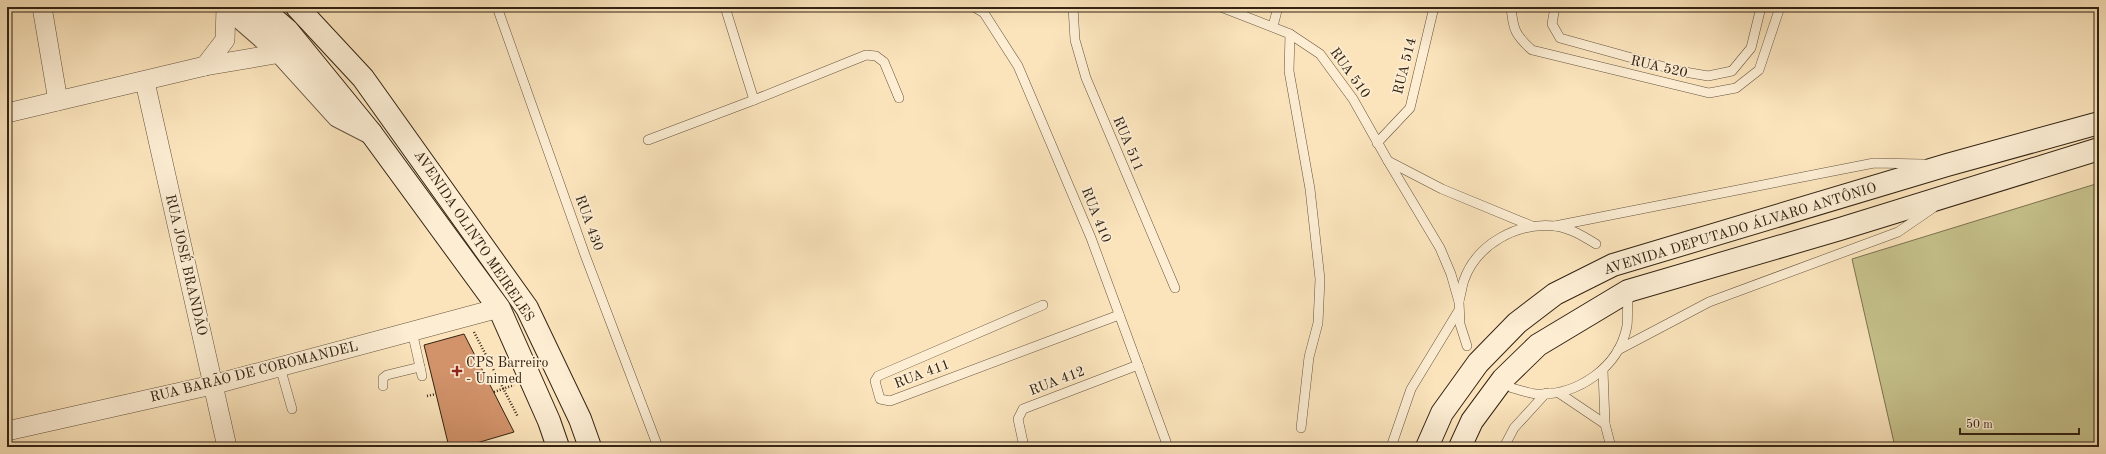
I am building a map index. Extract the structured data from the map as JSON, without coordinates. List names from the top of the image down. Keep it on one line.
{"streets":{"main road":["AVENIDA DEPUTADO ÁLVARO ANTÔNIO","AVENIDA OLINTO MEIRELES"],"street":["RUA JOSÉ BRANDÃO","RUA BARÃO DE COROMANDEL"],"lane":["RUA 514","RUA 520","RUA 510","RUA 511","RUA 410","RUA 430","RUA 411","RUA 412"]},"crossings":[["RUA 514","RUA 510"],["RUA 410","RUA 411"],["RUA 410","RUA 412"],["AVENIDA OLINTO MEIRELES","RUA BARÃO DE COROMANDEL"],["RUA JOSÉ BRANDÃO","RUA BARÃO DE COROMANDEL"]],"places":{"health":["CPS Barreiro - Unimed"]},"scale_bar":"50 m"}
